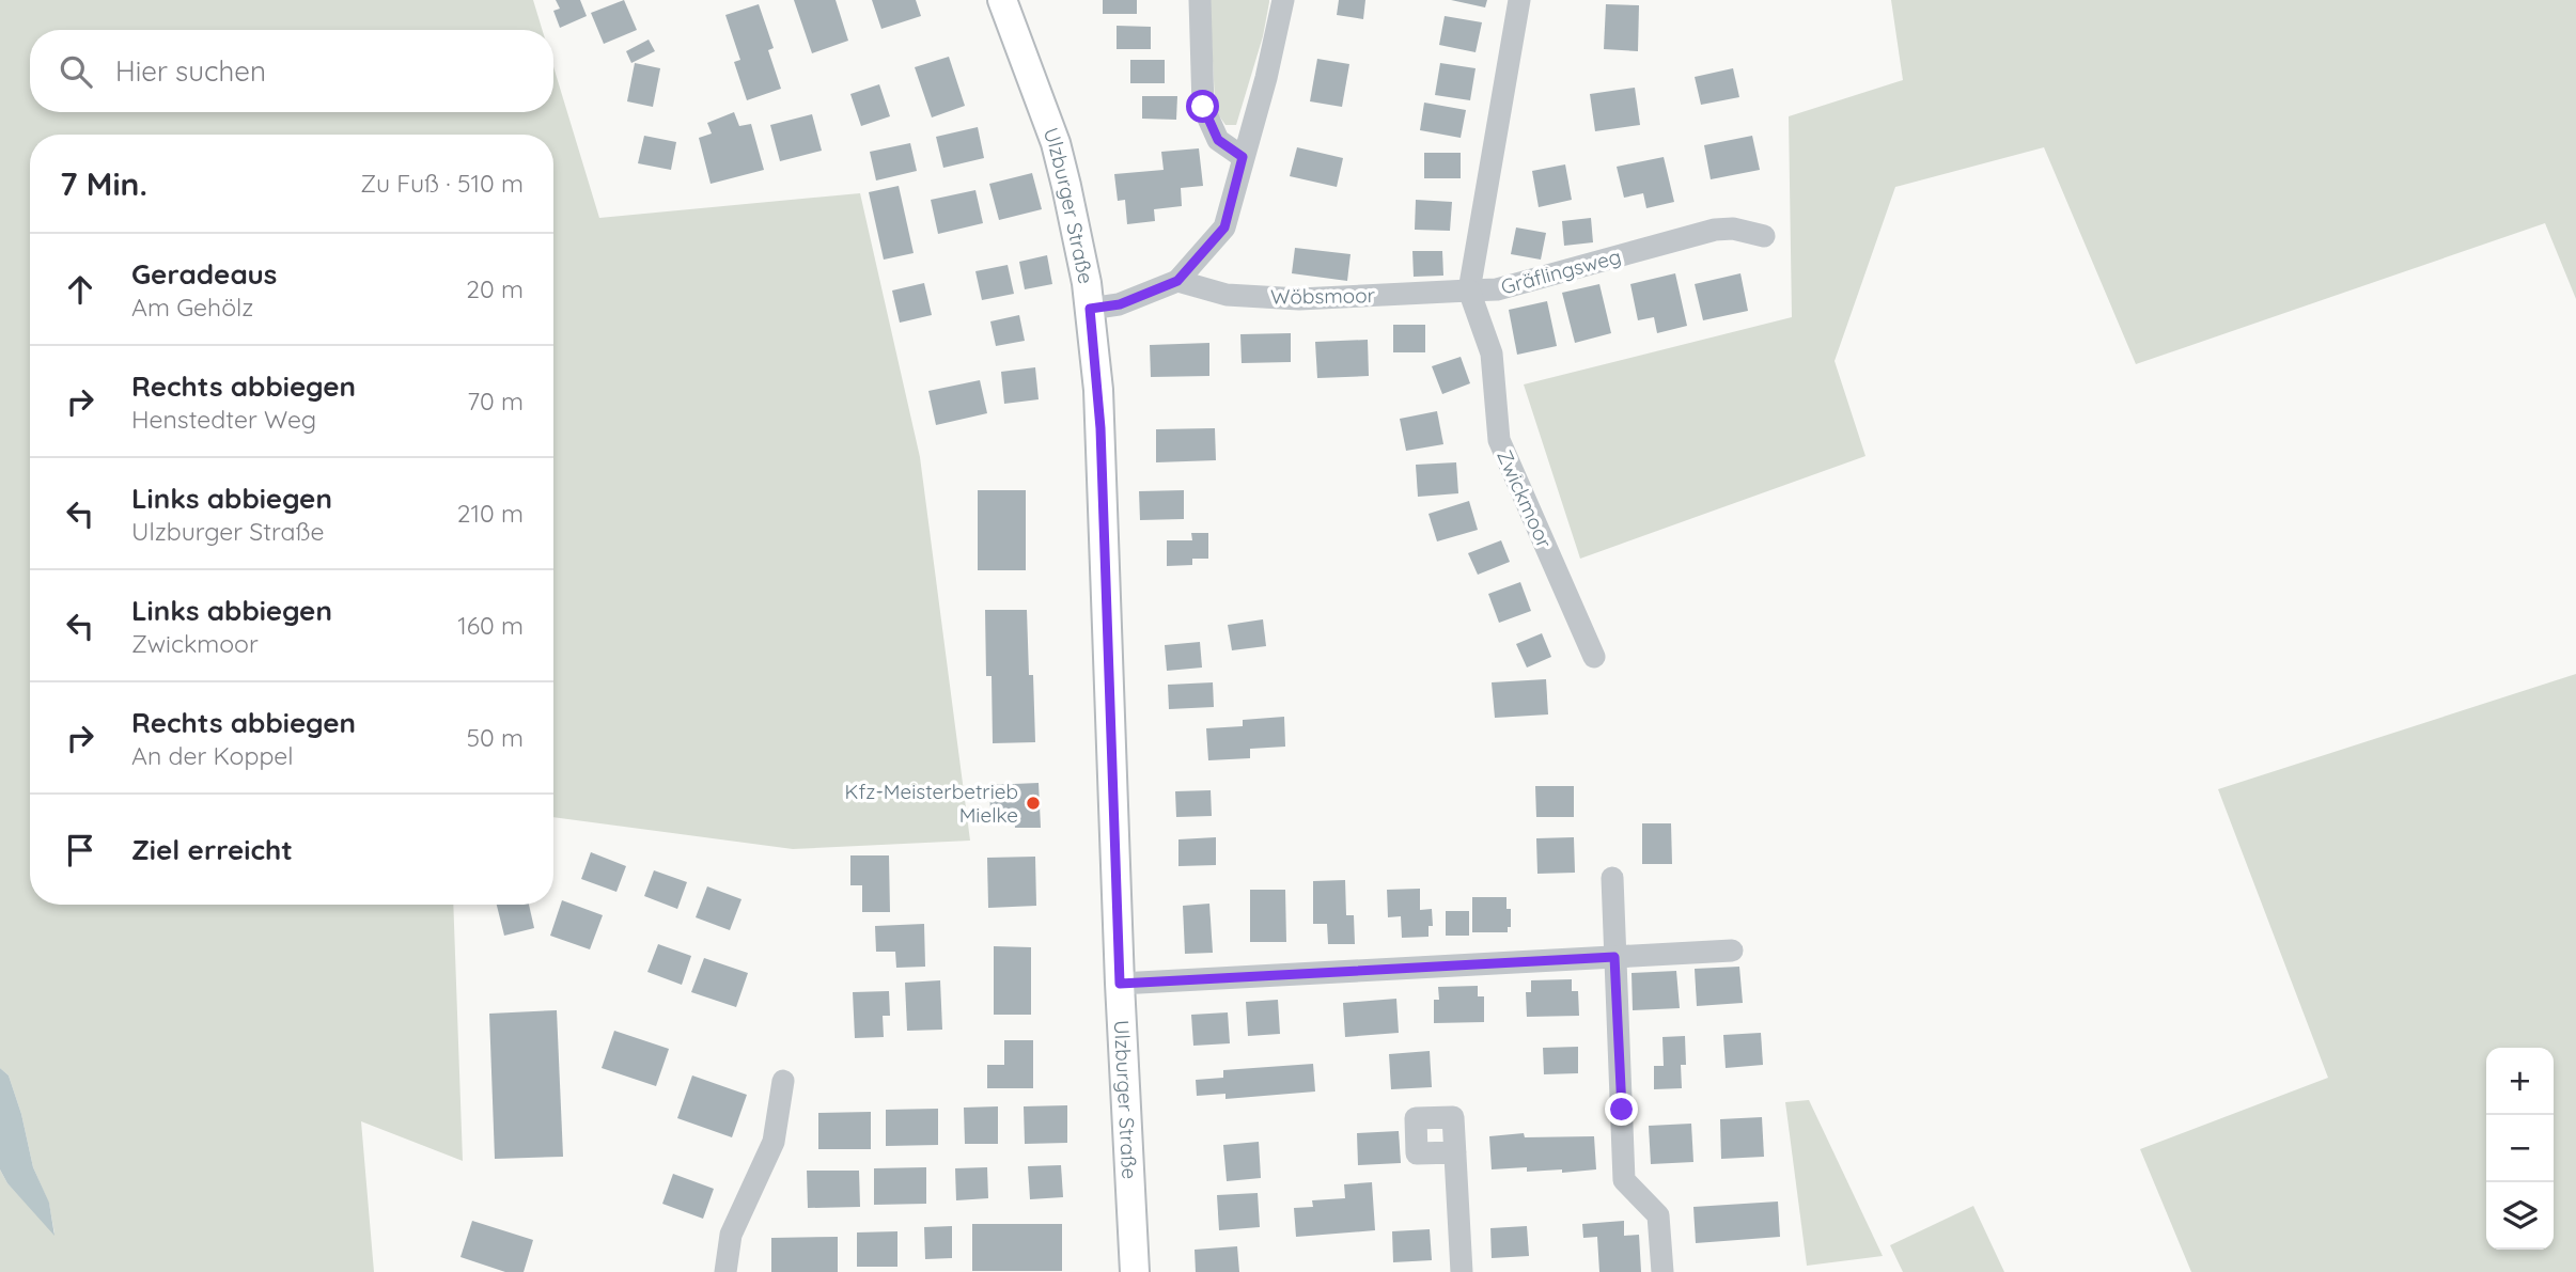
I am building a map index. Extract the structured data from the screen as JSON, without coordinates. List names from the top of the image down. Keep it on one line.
{"streets":{"main road":["Ulzburger Straße"],"street":["Gräflingsweg","Wöbsmoor","Zwickmoor"]},"crossings":[["Gräflingsweg","Wöbsmoor"],["Gräflingsweg","Zwickmoor"],["Wöbsmoor","Zwickmoor"]],"places":["Kfz-Meisterbetrieb Mielke"],"page":{"search":"Hier suchen","heading":["7 Min.","Zu Fuß · 510 m"],"list":[["Geradeaus","Am Gehölz","20 m"],["Rechts abbiegen","Henstedter Weg","70 m"],["Links abbiegen","Ulzburger Straße","210 m"],["Links abbiegen","Zwickmoor","160 m"],["Rechts abbiegen","An der Koppel","50 m"],"Ziel erreicht"],"map_buttons":["+","−"]}}
